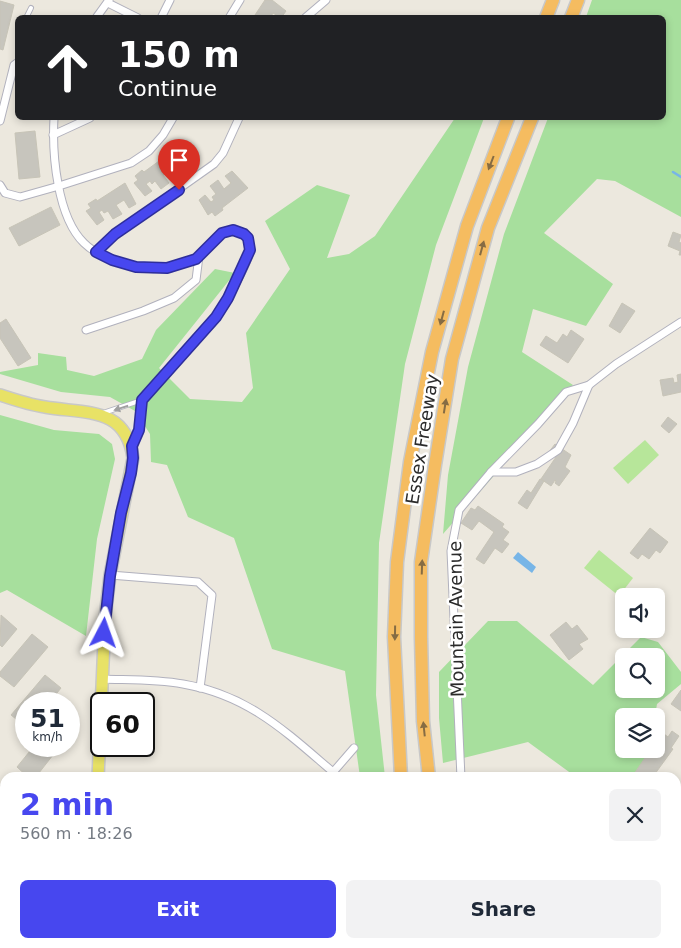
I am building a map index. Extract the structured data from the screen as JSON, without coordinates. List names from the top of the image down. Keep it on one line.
{"streets":{"highway":["Essex Freeway"],"street":["Mountain Avenue"]},"page":{"turn":["150 m","Continue"],"speed":"51 km/h","limit":"60","heading":["2 min","560 m · 18:26"],"buttons":["Exit","Share"]}}
